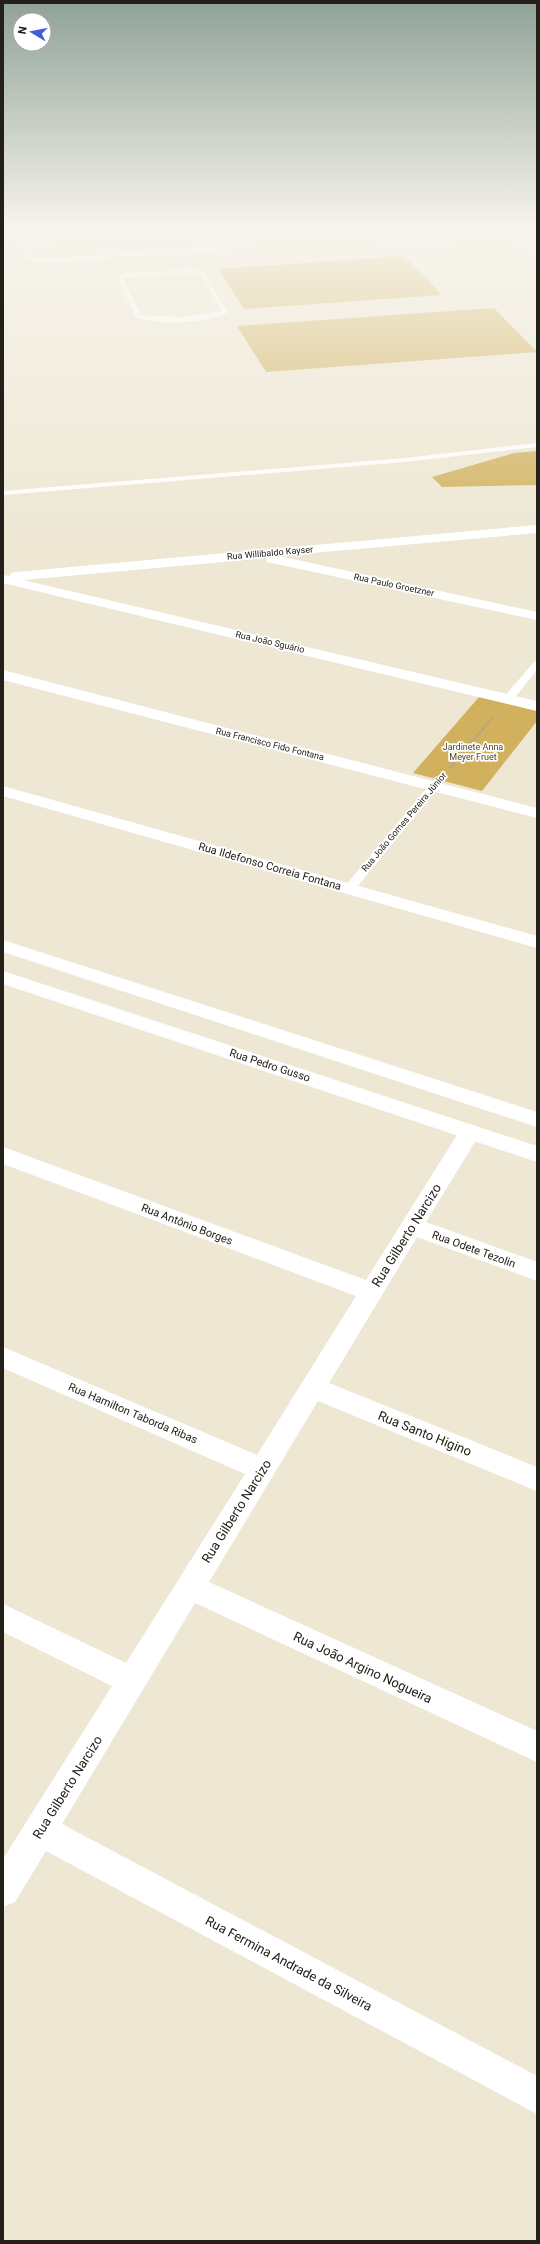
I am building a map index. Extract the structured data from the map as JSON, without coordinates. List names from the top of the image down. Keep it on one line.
{"streets":{"street":["Rua Willibaldo Kayser","Rua Paulo Groetzner","Rua João Sguário","Rua Francisco Fido Fontana","Rua Ildefonso Correia Fontana","Rua Pedro Gusso","Rua Antônio Borges","Rua Gilberto Narcizo","Rua Odete Tezolin","Rua Hamilton Taborda Ribas","Rua Santo Higino","Rua João Argino Nogueira","Rua Fermina Andrade da Silveira"],"lane":["Rua João Gomes Pereira Júnior"]},"crossings":[["Rua Willibaldo Kayser","Rua Paulo Groetzner"],["Rua Willibaldo Kayser","Rua João Sguário"],["Rua João Sguário","Rua João Gomes Pereira Júnior"],["Rua Francisco Fido Fontana","Rua João Gomes Pereira Júnior"],["Rua João Gomes Pereira Júnior","Rua Ildefonso Correia Fontana"],["Rua Pedro Gusso","Rua Gilberto Narcizo"],["Rua Antônio Borges","Rua Gilberto Narcizo"],["Rua Gilberto Narcizo","Rua Odete Tezolin"],["Rua Gilberto Narcizo","Rua Hamilton Taborda Ribas"],["Rua Gilberto Narcizo","Rua Santo Higino"],["Rua Gilberto Narcizo","Rua João Argino Nogueira"],["Rua Gilberto Narcizo","Rua Fermina Andrade da Silveira"]],"parks":["Jardinete Anna Meyer Fruet"],"north":"left"}
